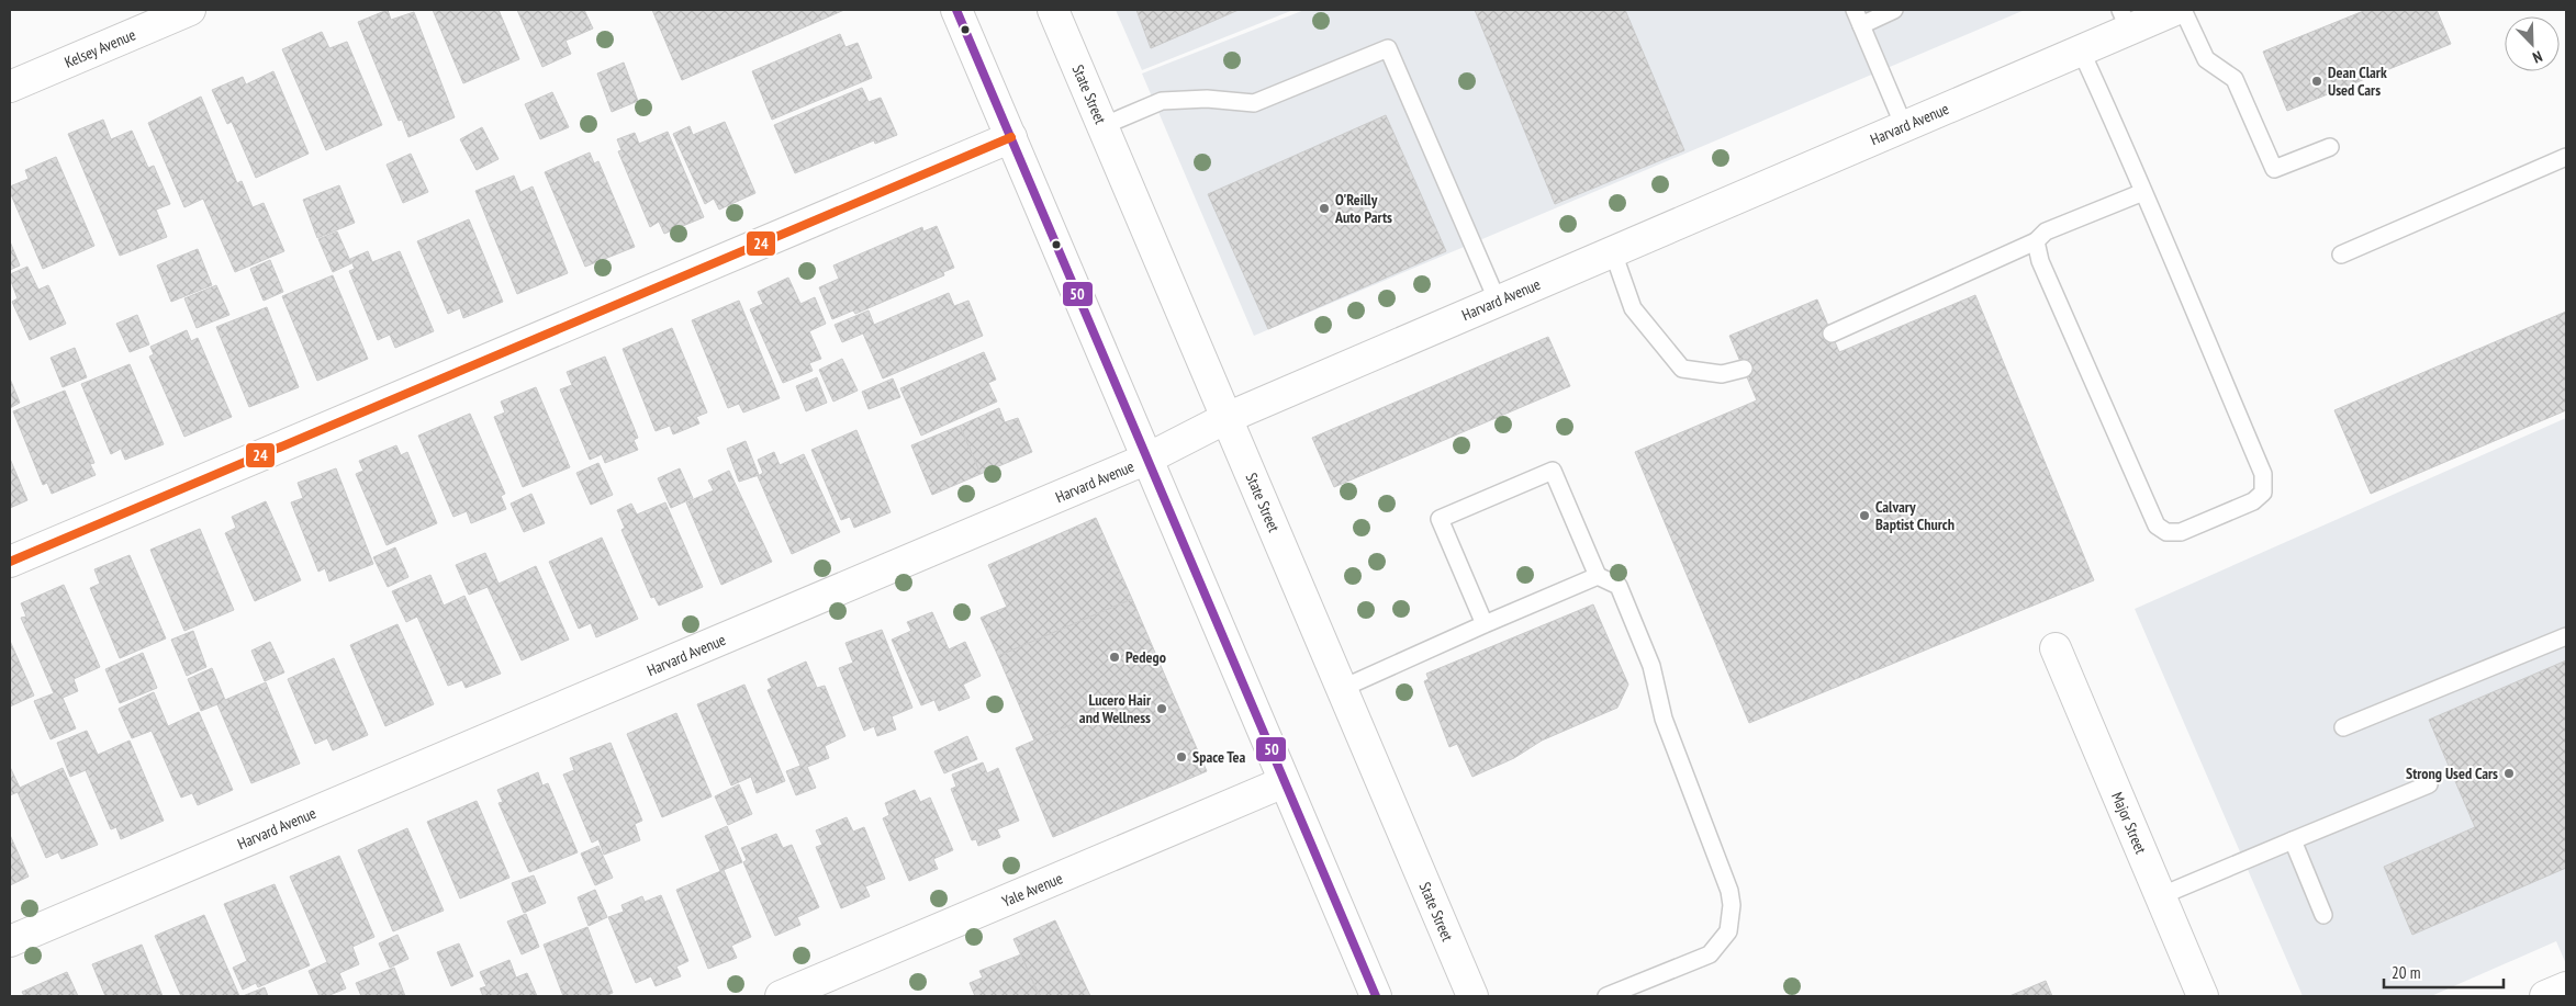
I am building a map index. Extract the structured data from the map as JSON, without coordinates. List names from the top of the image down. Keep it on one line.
{"streets":{"street":["Kelsey Avenue","State Street","Harvard Avenue","Major Street","Yale Avenue"]},"crossings":[["State Street","Harvard Avenue"]],"places":["Dean Clark Used Cars","O'Reilly Auto Parts","Calvary Baptist Church","Pedego","Lucero Hair and Wellness","Space Tea","Strong Used Cars"],"lines":["transit line 50","transit line 24"],"scale_bar":"20 m","north":"bottom right"}
